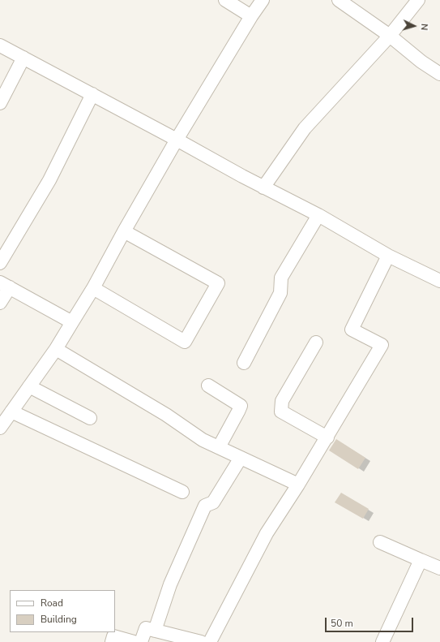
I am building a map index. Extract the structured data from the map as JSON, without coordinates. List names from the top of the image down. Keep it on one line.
{"legend":["Road","Building"],"scale_bar":"50 m","north":"right"}
